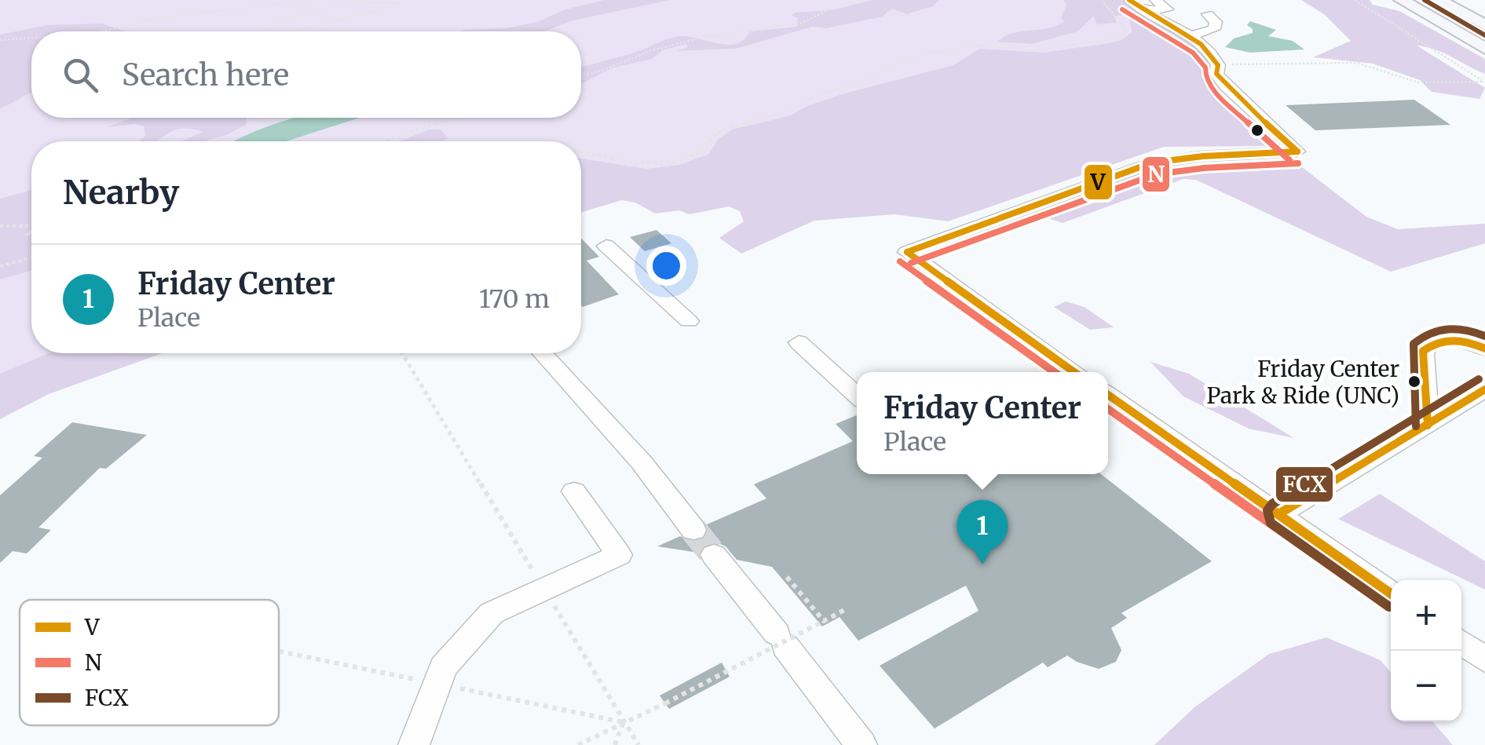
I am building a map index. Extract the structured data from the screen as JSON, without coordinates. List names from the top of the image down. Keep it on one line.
{"places":["Friday Center Park & Ride (UNC)"],"lines":["transit line V","transit line FCX","transit line N"],"legend":["V","N","FCX"],"page":{"search":"Search here","heading":"Nearby","list":[{"mark":"1","name":"Friday Center","note":"Place","value":"170 m"}],"popup":["Friday Center","Place"],"pins":"1","map_buttons":["+","−"]}}
